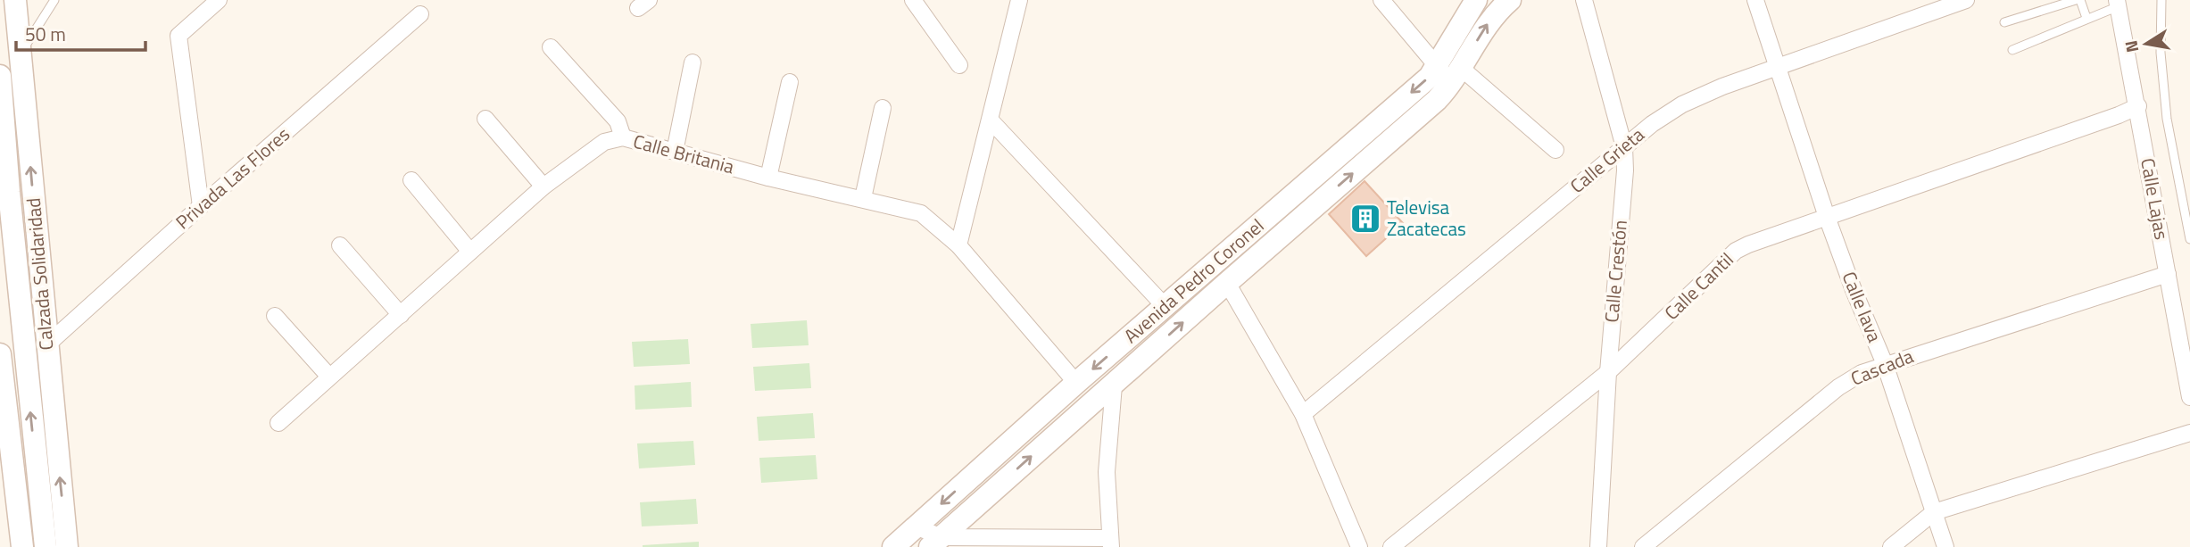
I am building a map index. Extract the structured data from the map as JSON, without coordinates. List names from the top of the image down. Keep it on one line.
{"streets":{"main road":["Calzada Solidaridad","Avenida Pedro Coronel"],"street":["Calle Britania","Calle Grieta","Privada Las Flores","Calle Lajas","Calle Crestón","Calle Cantil","Calle lava","Cascada"]},"crossings":[["Calle Britania","Avenida Pedro Coronel"],["Calle Grieta","Calle Crestón"],["Calle Grieta","Calle lava"],["Privada Las Flores","Calzada Solidaridad"],["Calle Lajas","Calle Cantil"],["Calle Lajas","Cascada"],["Calle Crestón","Calle Cantil"],["Calle Cantil","Calle lava"],["Calle lava","Cascada"]],"places":{"building":["Televisa Zacatecas"]},"scale_bar":"50 m","north":"left"}
